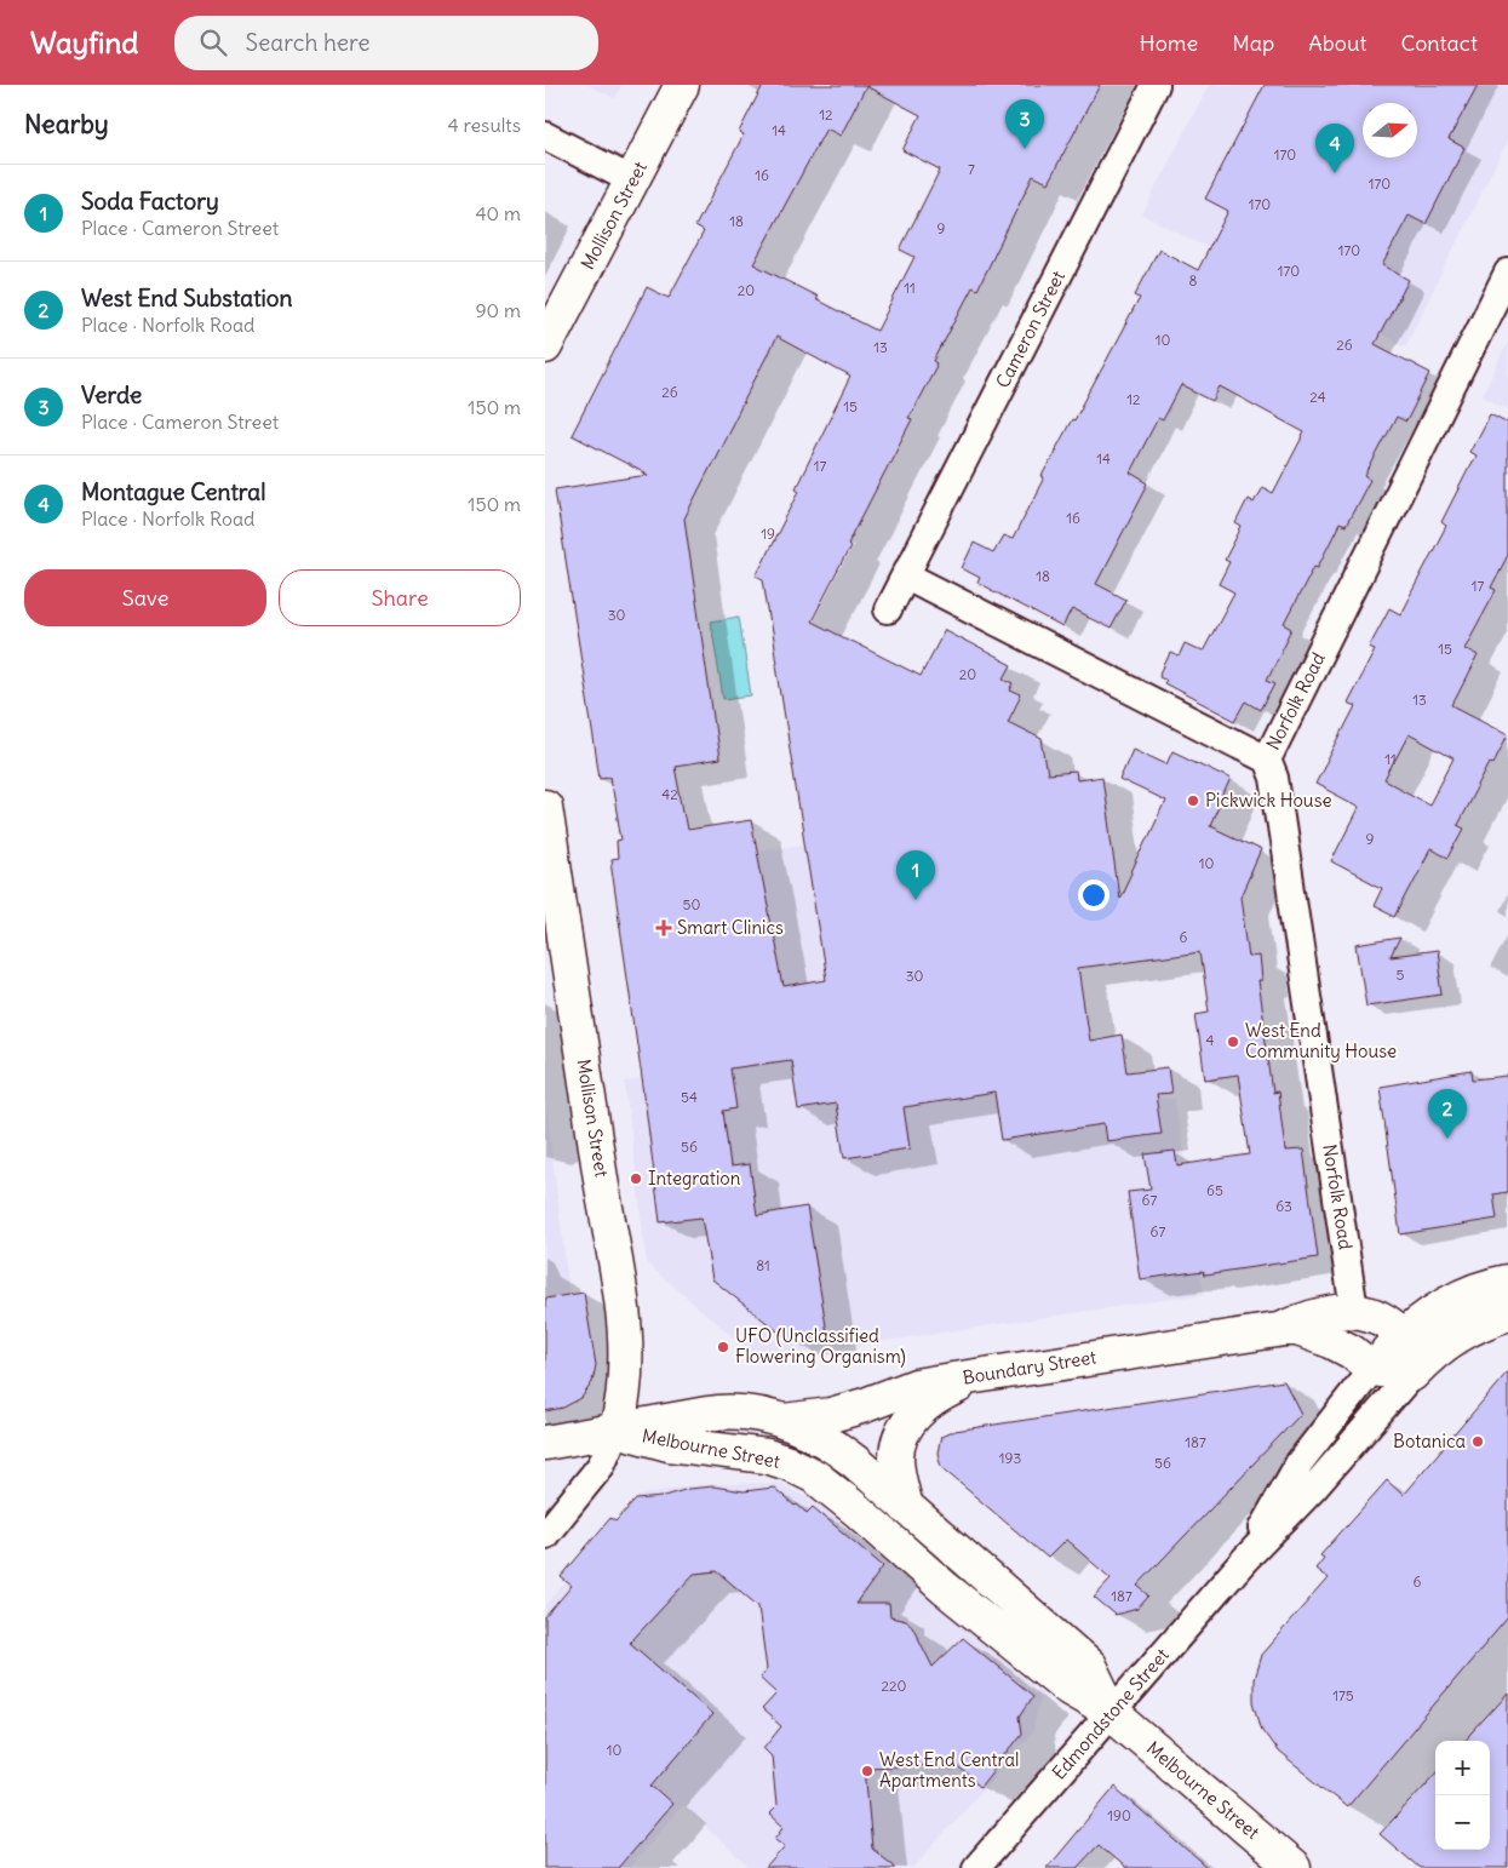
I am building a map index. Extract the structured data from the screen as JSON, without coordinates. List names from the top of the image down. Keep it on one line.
{"streets":{"street":["Mollison Street","Cameron Street","Norfolk Road","Boundary Street","Melbourne Street","Edmondstone Street"]},"crossings":[["Mollison Street","Melbourne Street"],["Norfolk Road","Boundary Street"],["Boundary Street","Melbourne Street"],["Boundary Street","Edmondstone Street"],["Melbourne Street","Edmondstone Street"]],"places":{"other":["Pickwick House","West End Community House","Integration","UFO (Unclassified Flowering Organism)","Botanica","West End Central Apartments"],"health":["Smart Clinics"]},"house_numbers":["12","14","170","7","16","170","170","18","9","170","170","8","11","20","10","26","13","26","24","12","15","14","17","16","19","18","17","30","15","20","13","11","42","9","10","50","6","5","30","4","54","56","65","67","63","67","81","187","193","56","6","187","220","175","10","190"],"north":"right","page":{"header":"Wayfind","search":"Search here","nav":["Home","Map","About","Contact"],"heading":["Nearby","4 results"],"pins":["3","4","1","2"],"list":[{"mark":"1","name":"Soda Factory","note":"Place · Cameron Street","value":"40 m"},{"mark":"2","name":"West End Substation","note":"Place · Norfolk Road","value":"90 m"},{"mark":"3","name":"Verde","note":"Place · Cameron Street","value":"150 m"},{"mark":"4","name":"Montague Central","note":"Place · Norfolk Road","value":"150 m"}],"buttons":["Save","Share"],"map_buttons":["+","−"]}}
